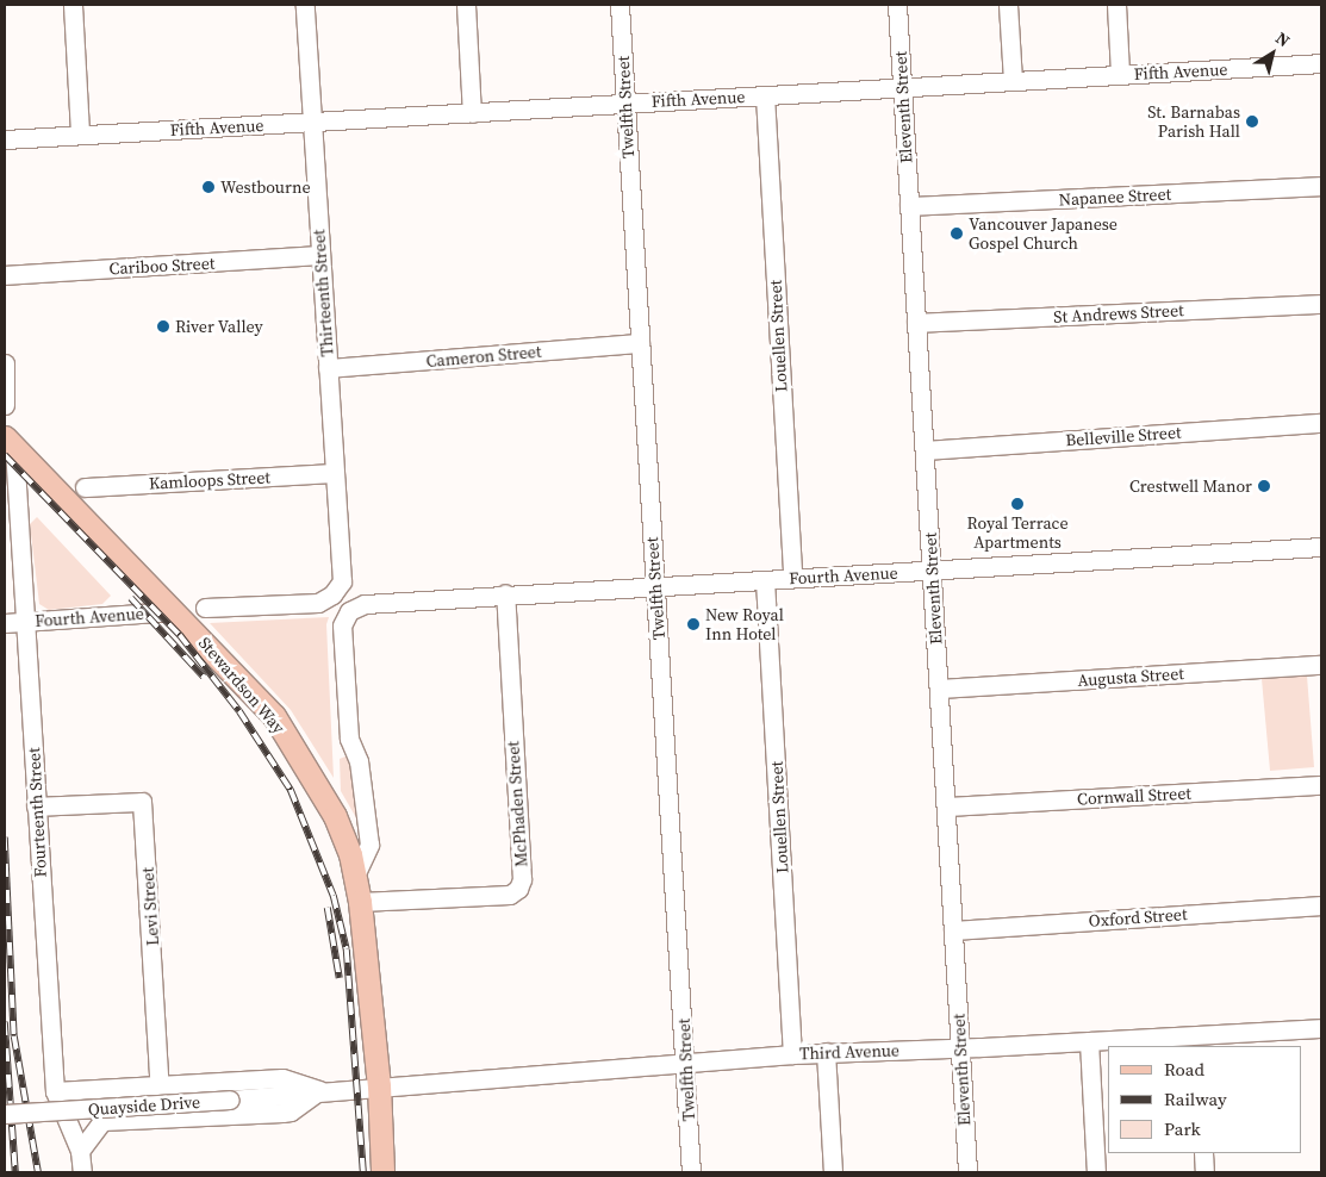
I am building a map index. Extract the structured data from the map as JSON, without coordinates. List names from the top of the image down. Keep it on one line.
{"streets":{"main road":["Stewardson Way"],"street":["Fifth Avenue","Twelfth Street","Eleventh Street","Napanee Street","Cariboo Street","Thirteenth Street","St Andrews Street","Louellen Street","Cameron Street","Belleville Street","Kamloops Street","Fourth Avenue","Augusta Street","Cornwall Street","McPhaden Street","Fourteenth Street","Levi Street","Oxford Street","Third Avenue","Quayside Drive"]},"crossings":[["Fifth Avenue","Twelfth Street"],["Fifth Avenue","Eleventh Street"],["Fifth Avenue","Thirteenth Street"],["Fifth Avenue","Louellen Street"],["Twelfth Street","Cameron Street"],["Twelfth Street","Fourth Avenue"],["Twelfth Street","Third Avenue"],["Eleventh Street","Napanee Street"],["Eleventh Street","St Andrews Street"],["Eleventh Street","Belleville Street"],["Eleventh Street","Fourth Avenue"],["Eleventh Street","Augusta Street"],["Eleventh Street","Cornwall Street"],["Eleventh Street","Oxford Street"],["Eleventh Street","Third Avenue"],["Cariboo Street","Thirteenth Street"],["Thirteenth Street","Cameron Street"],["Thirteenth Street","Kamloops Street"],["Louellen Street","Fourth Avenue"],["Louellen Street","Third Avenue"],["Fourth Avenue","Stewardson Way"],["Fourth Avenue","McPhaden Street"],["Fourth Avenue","Fourteenth Street"],["Stewardson Way","McPhaden Street"],["Stewardson Way","Fourteenth Street"],["Stewardson Way","Third Avenue"],["Fourteenth Street","Levi Street"],["Third Avenue","Quayside Drive"]],"places":["St. Barnabas Parish Hall","Westbourne","Vancouver Japanese Gospel Church","River Valley","Crestwell Manor","Royal Terrace Apartments","New Royal Inn Hotel"],"legend":["Road","Railway","Park"],"north":"top right"}
